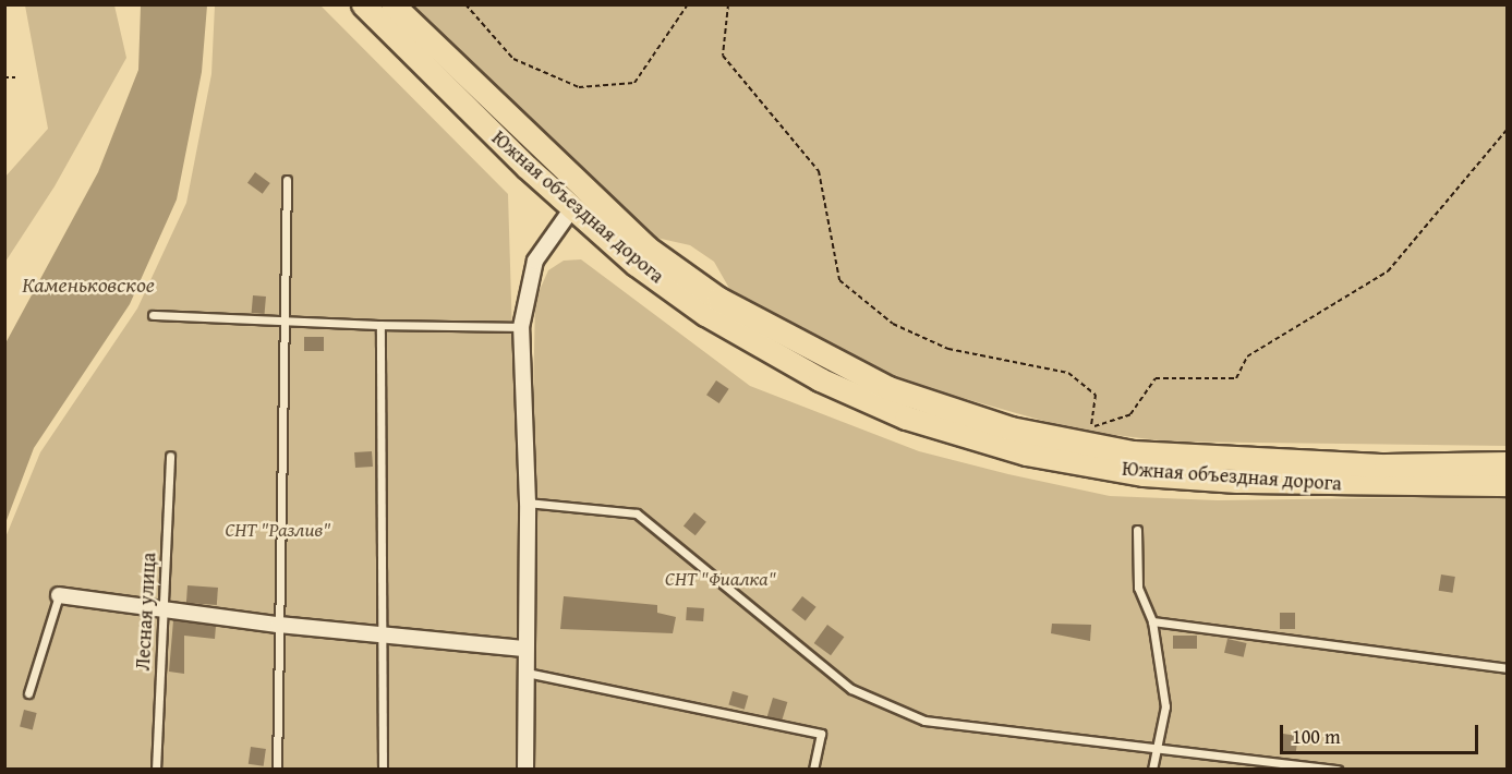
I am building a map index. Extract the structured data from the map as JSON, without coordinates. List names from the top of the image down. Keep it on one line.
{"streets":{"main road":["Южная объездная дорога"],"lane":["Лесная улица"]},"water":["Каменьковское"],"parks":["СНТ \"Разлив\"","СНТ \"Фиалка\""],"scale_bar":"100 m"}
